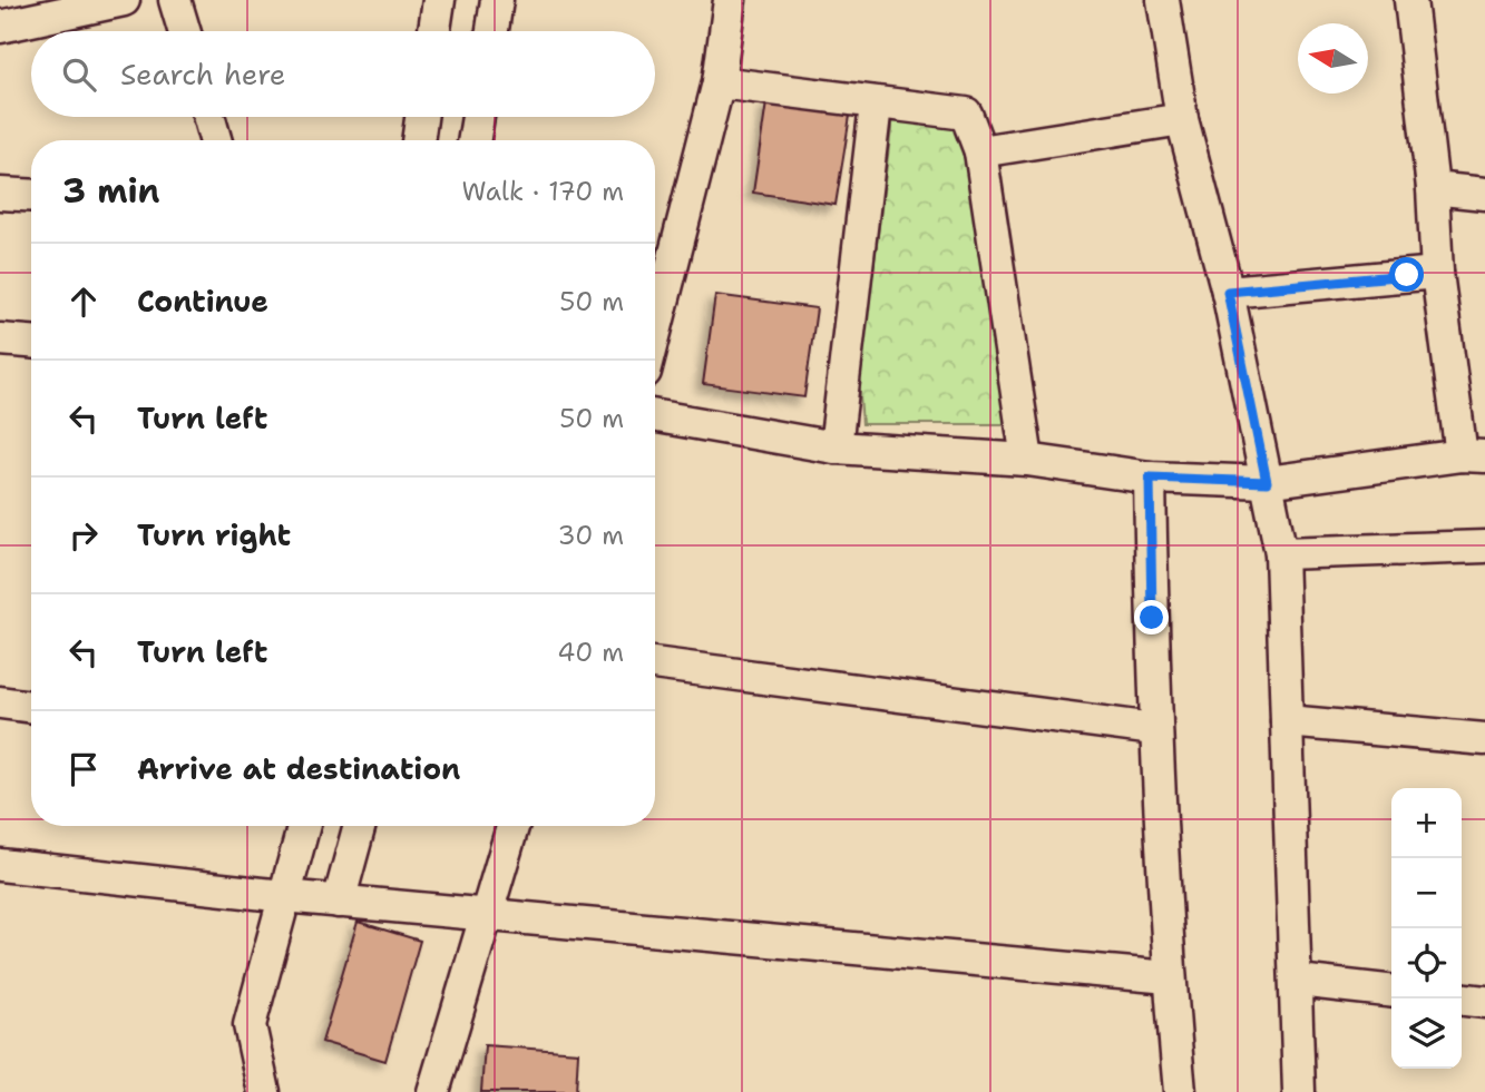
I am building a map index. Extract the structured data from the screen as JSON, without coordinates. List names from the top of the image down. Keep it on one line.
{"north":"left","page":{"search":"Search here","heading":["3 min","Walk · 170 m"],"list":[["Continue","50 m"],["Turn left","50 m"],["Turn right","30 m"],["Turn left","40 m"],"Arrive at destination"],"map_buttons":["+","−"]}}
